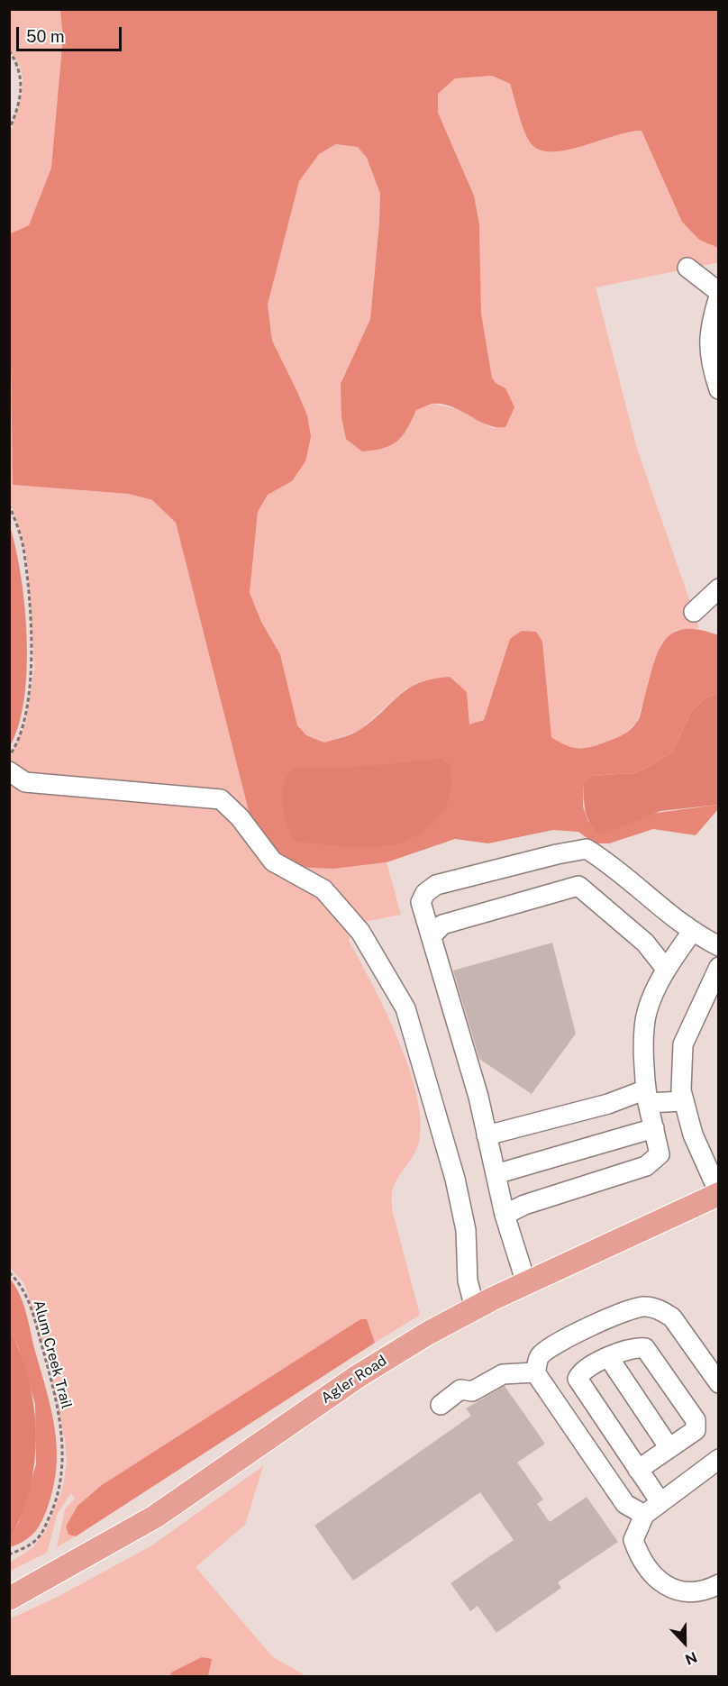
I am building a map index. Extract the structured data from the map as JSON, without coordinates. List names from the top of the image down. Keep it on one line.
{"streets":{"main road":["Agler Road"],"path":["Alum Creek Trail"]},"scale_bar":"50 m","north":"bottom"}
